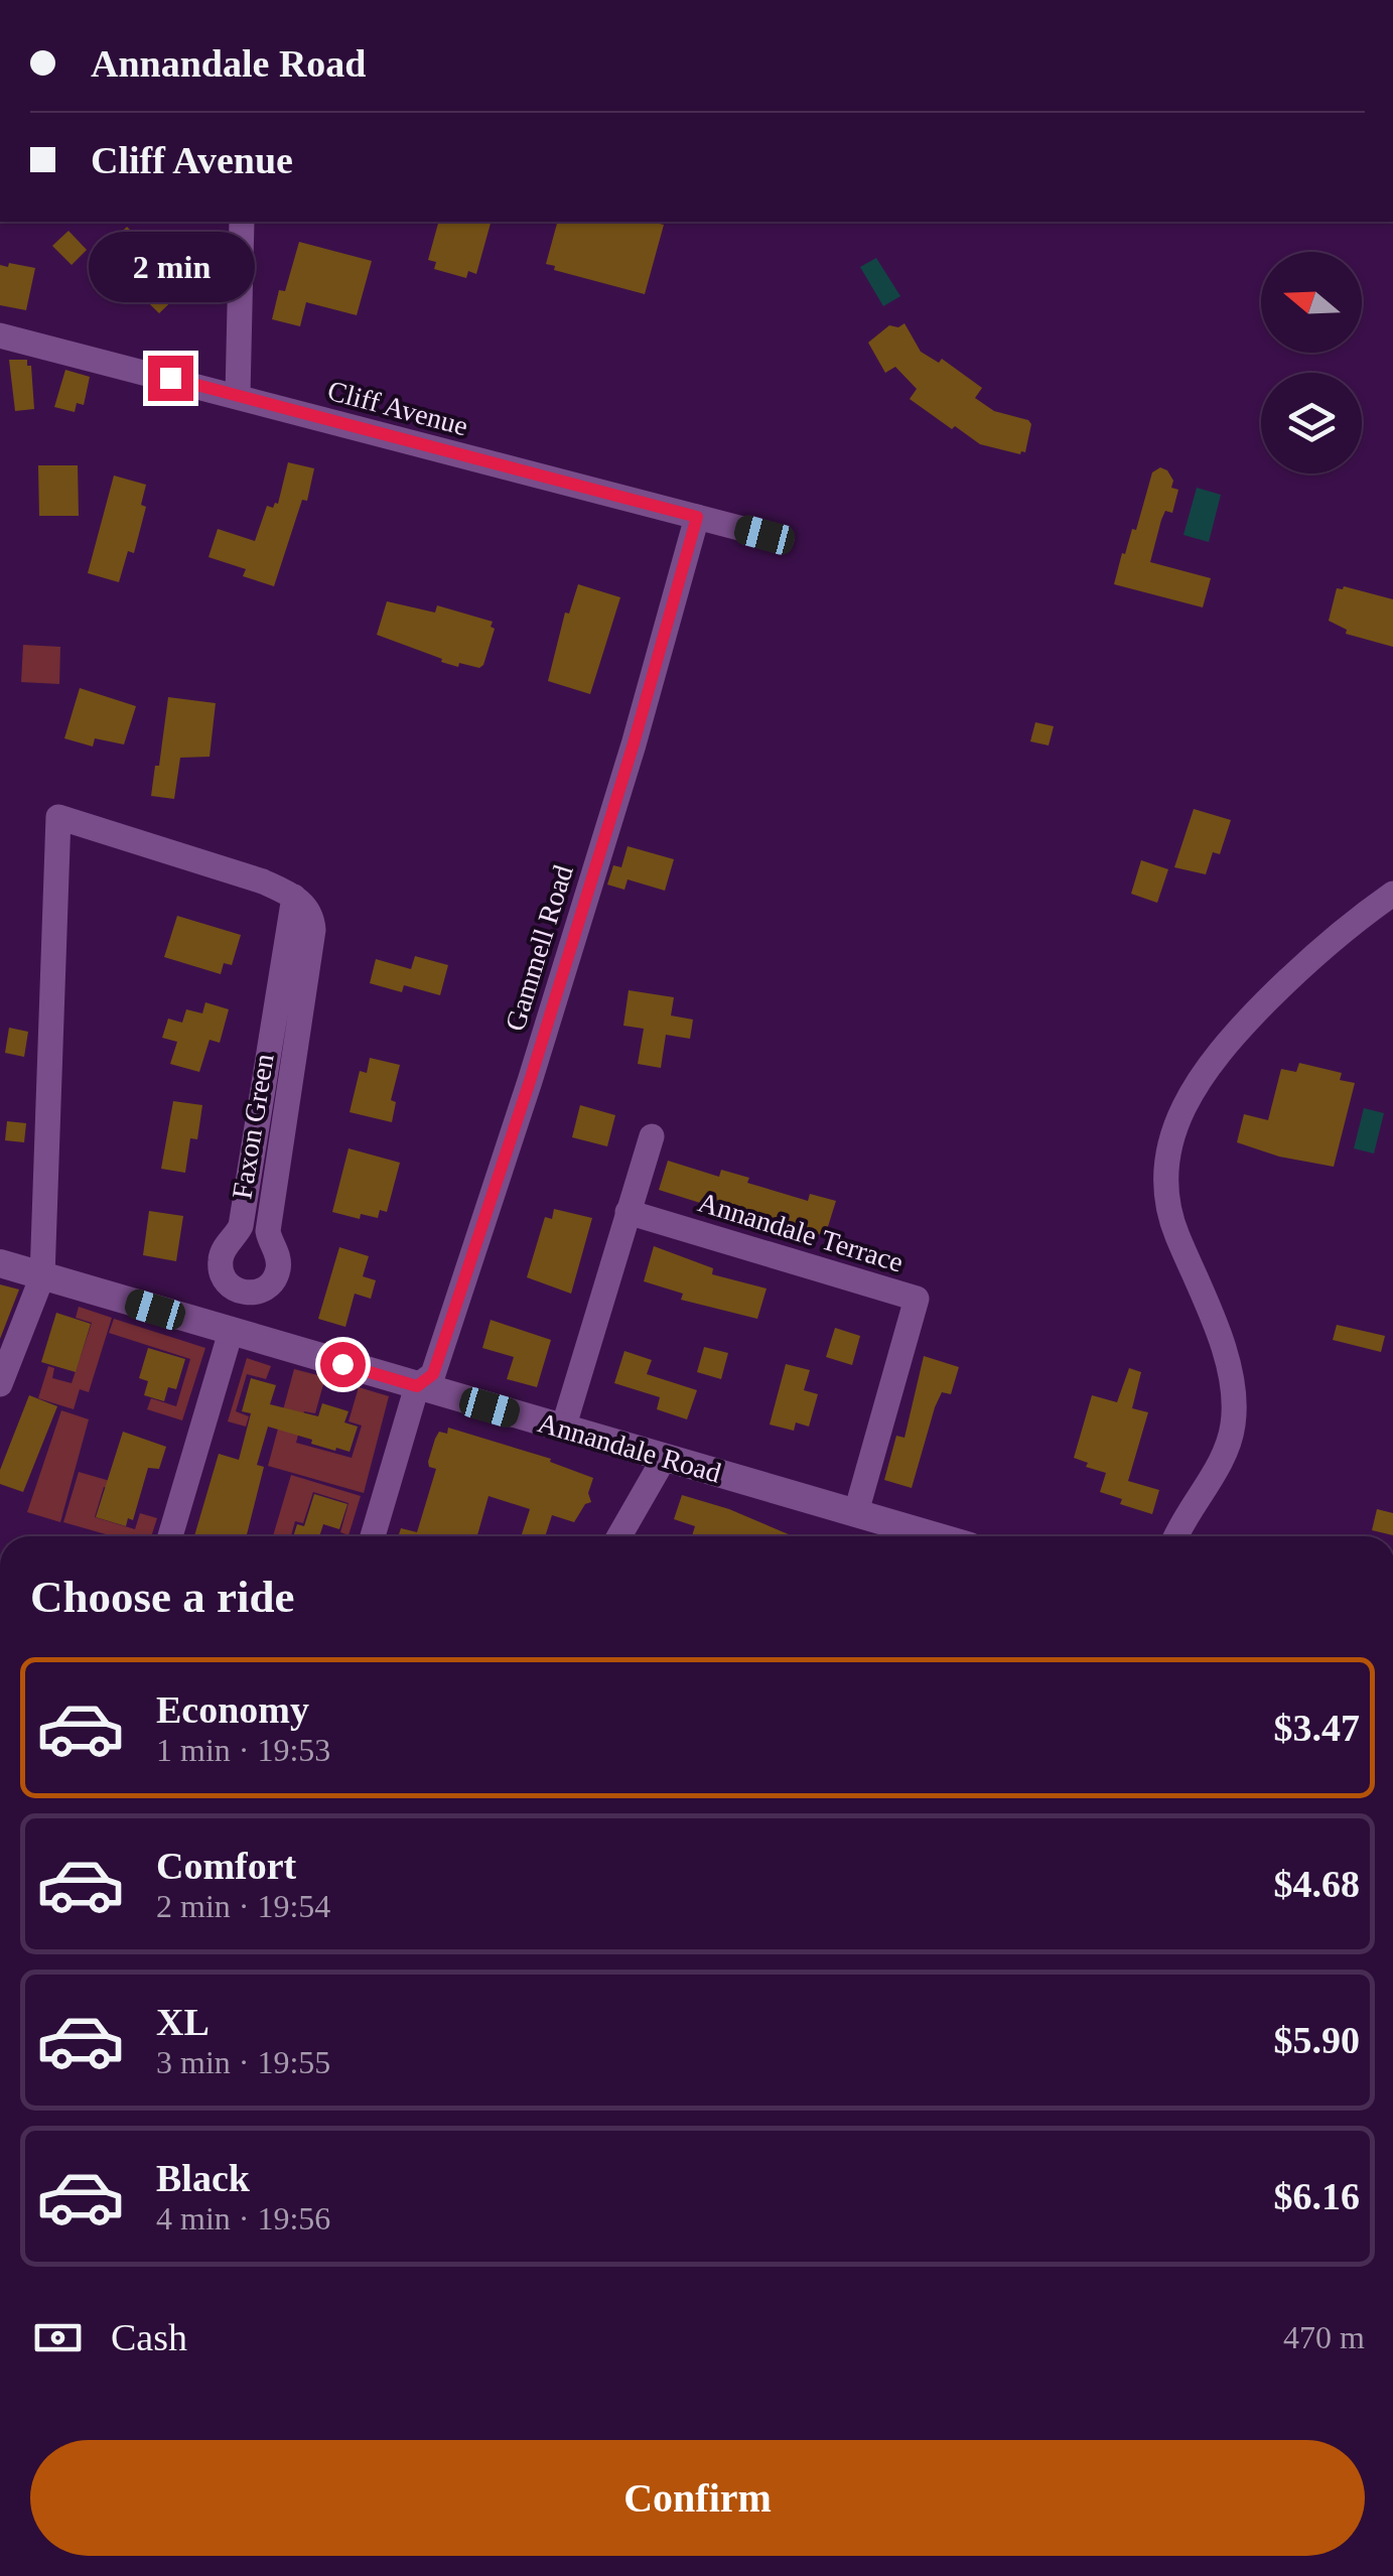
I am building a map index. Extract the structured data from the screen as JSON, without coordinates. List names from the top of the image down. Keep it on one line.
{"streets":{"street":["Cliff Avenue","Gammell Road","Faxon Green","Annandale Terrace","Annandale Road"]},"crossings":[["Cliff Avenue","Gammell Road"],["Gammell Road","Annandale Road"],["Annandale Terrace","Annandale Road"]],"north":"left","page":{"banner":["Annandale Road","Cliff Avenue"],"bubble":"2 min","heading":"Choose a ride","list":[{"name":"Economy","note":"1 min · 19:53","value":"$3.47"},{"name":"Comfort","note":"2 min · 19:54","value":"$4.68"},{"name":"XL","note":"3 min · 19:55","value":"$5.90"},{"name":"Black","note":"4 min · 19:56","value":"$6.16"}],"pay":["Cash","470 m"],"buttons":"Confirm"}}
